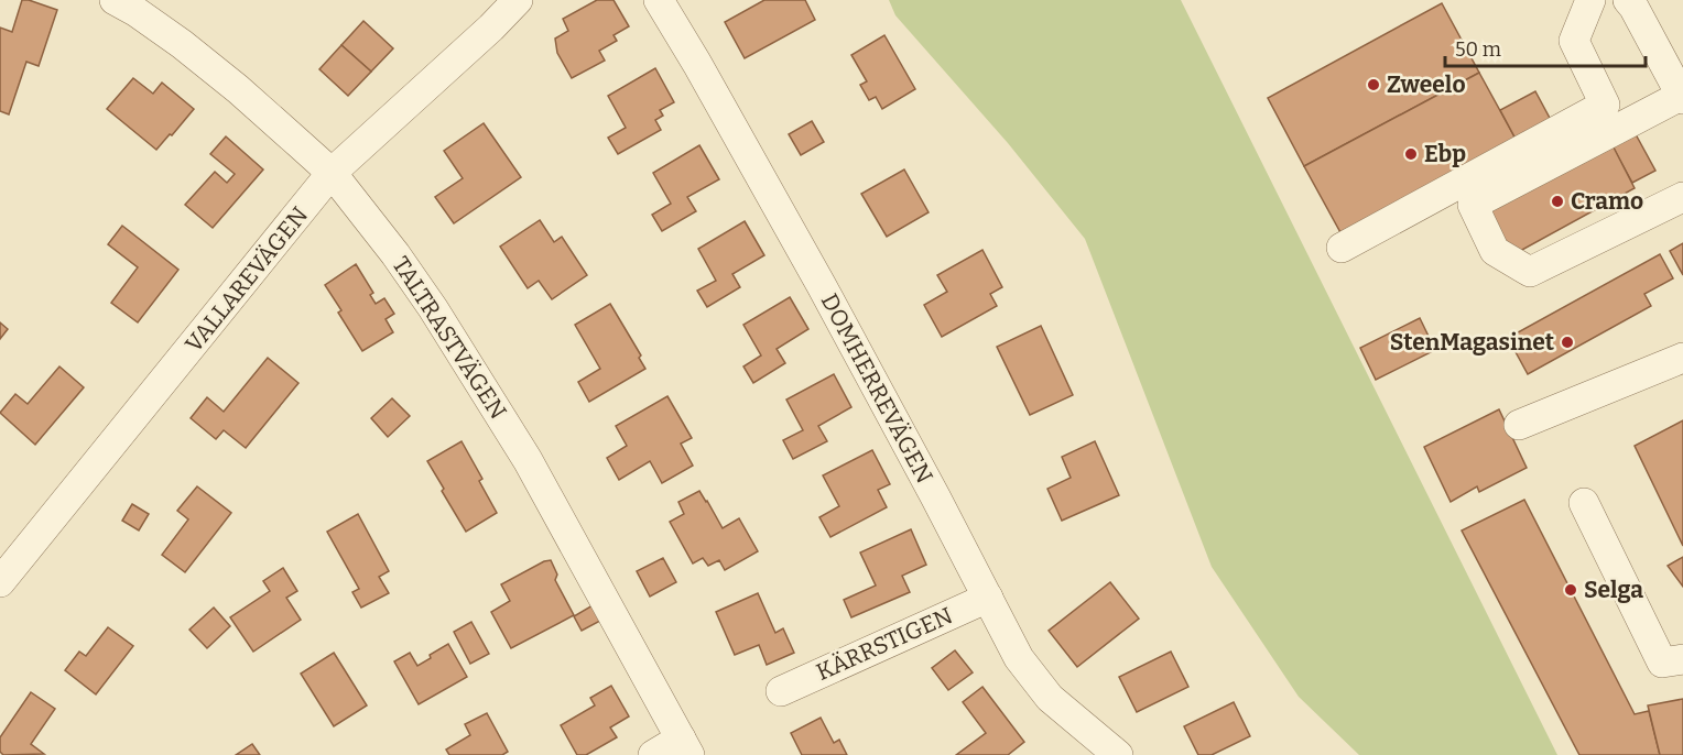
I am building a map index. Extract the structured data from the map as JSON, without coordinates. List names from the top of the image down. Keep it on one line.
{"streets":{"street":["VALLAREVÄGEN","TALTRASTVÄGEN","DOMHERREVÄGEN","KÄRRSTIGEN"]},"crossings":[["VALLAREVÄGEN","TALTRASTVÄGEN"],["DOMHERREVÄGEN","KÄRRSTIGEN"]],"places":["Zweelo","Ebp","Cramo","StenMagasinet","Selga"],"scale_bar":"50 m"}
